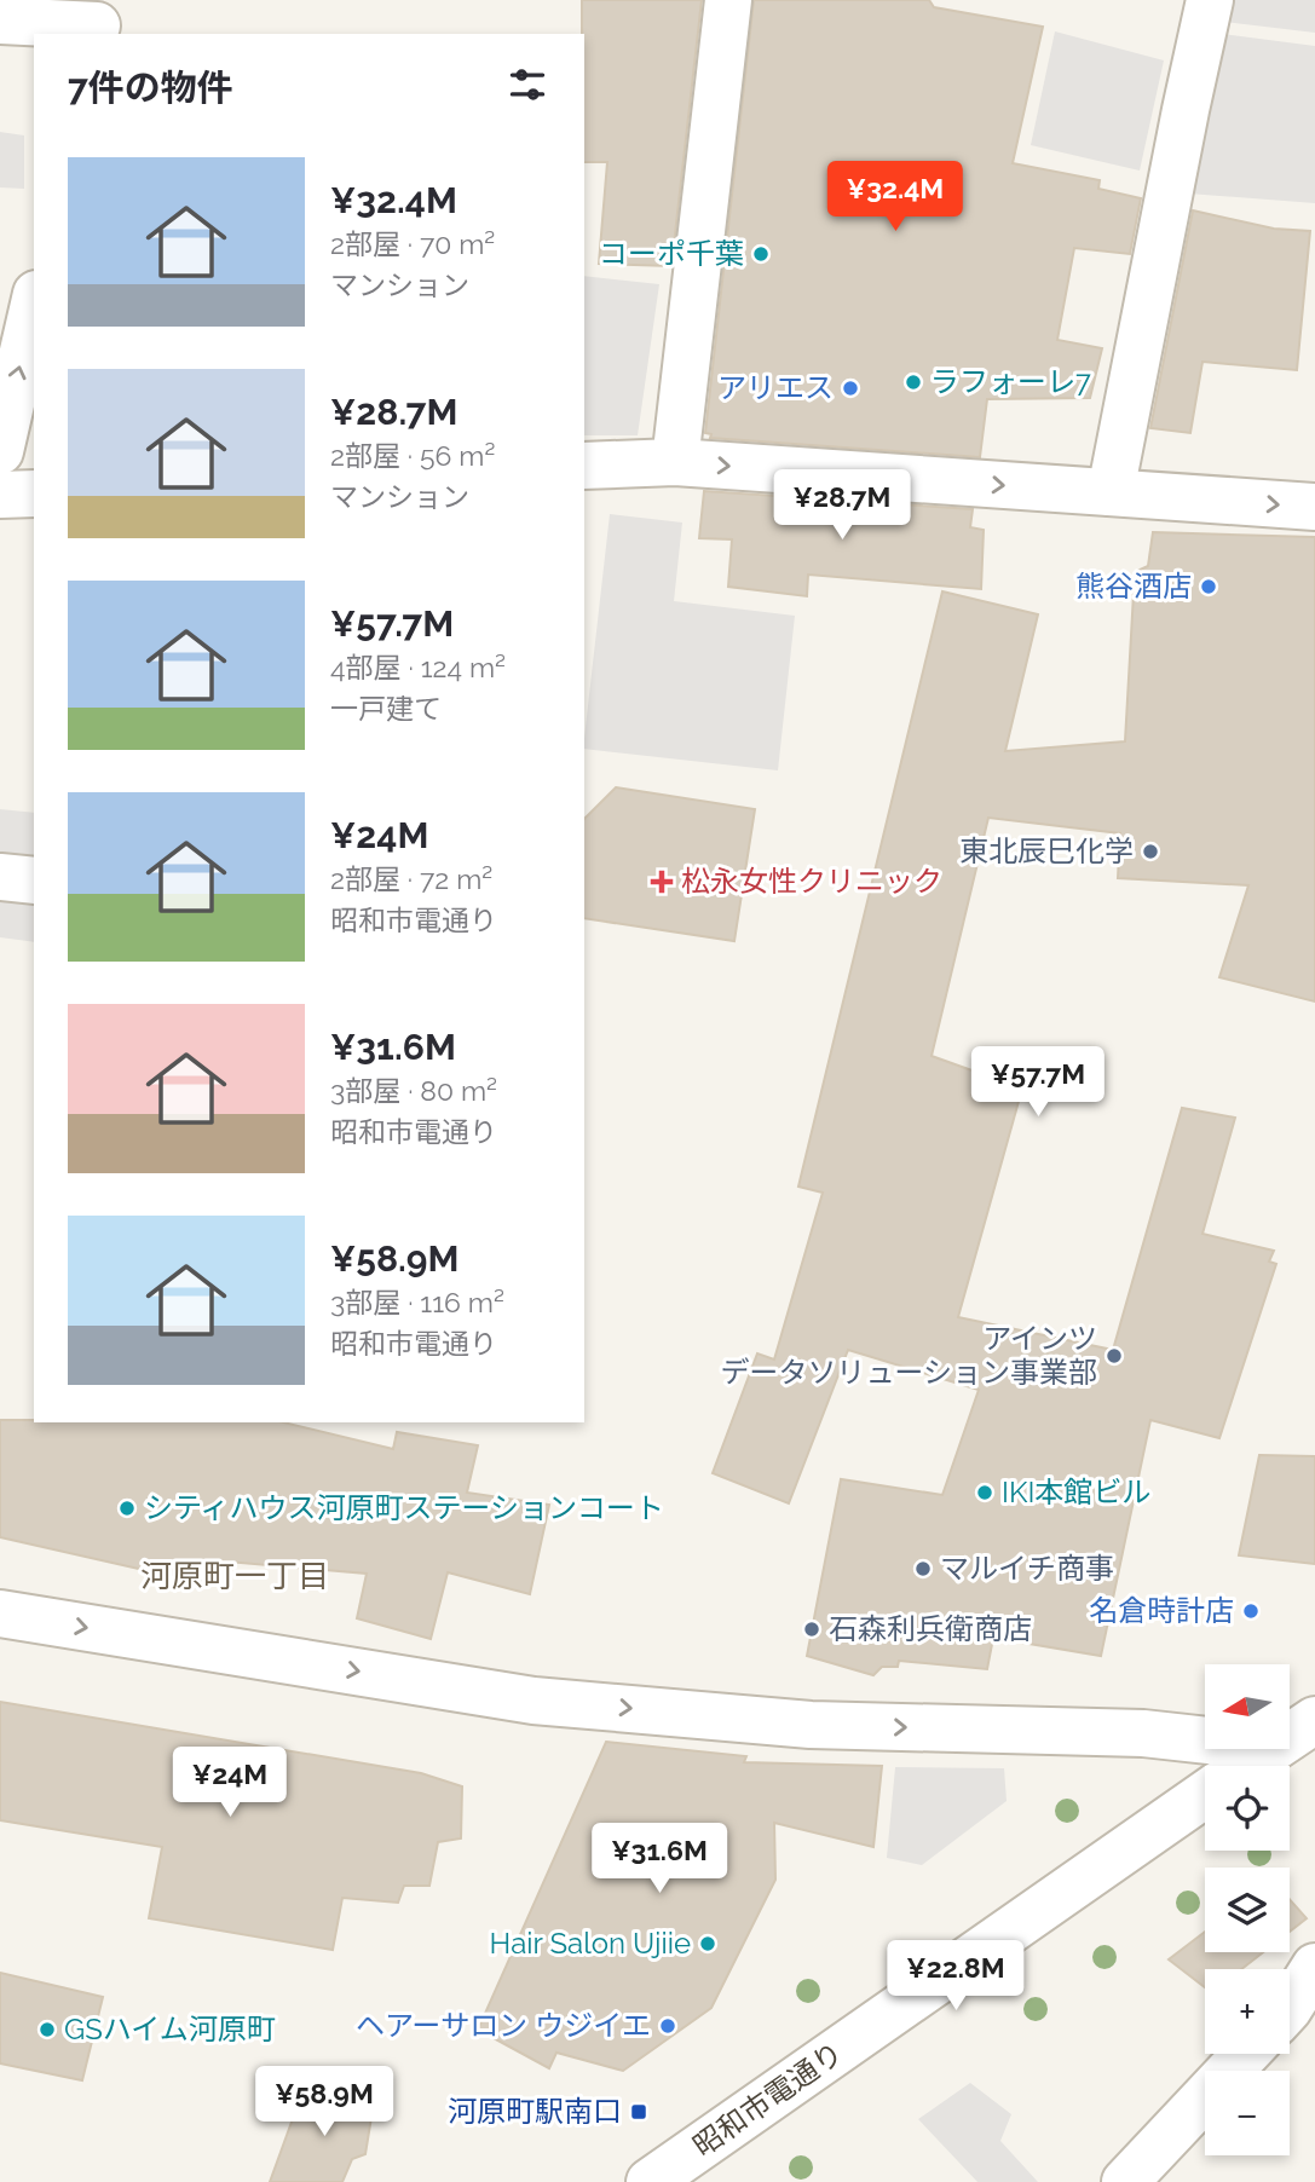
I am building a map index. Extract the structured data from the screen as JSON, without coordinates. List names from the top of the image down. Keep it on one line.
{"streets":{"street":["昭和市電通り"]},"districts":["河原町一丁目"],"places":{"other":["コーポ千葉","ラフォーレ7","アリエス","熊谷酒店","東北辰巳化学","アインツ データソリューション事業部","IKI本館ビル","シティハウス河原町ステーションコート","マルイチ商事","名倉時計店","石森利兵衛商店","Hair Salon Ujiie","ヘアーサロン ウジイエ","GSハイム河原町"],"health":["松永女性クリニック"],"transit":["河原町駅南口"]},"north":"left","page":{"heading":"7件の物件","list":[{"name":"¥32.4M","note":"2部屋 · 70 m² · マンション"},{"name":"¥28.7M","note":"2部屋 · 56 m² · マンション"},{"name":"¥57.7M","note":"4部屋 · 124 m² · 一戸建て"},{"name":"¥24M","note":"2部屋 · 72 m² · 昭和市電通り"},{"name":"¥31.6M","note":"3部屋 · 80 m² · 昭和市電通り"},{"name":"¥58.9M","note":"3部屋 · 116 m² · 昭和市電通り"}],"price":["¥32.4M","¥28.7M","¥57.7M","¥24M","¥31.6M","¥22.8M","¥58.9M"],"map_buttons":["+","−"]}}
